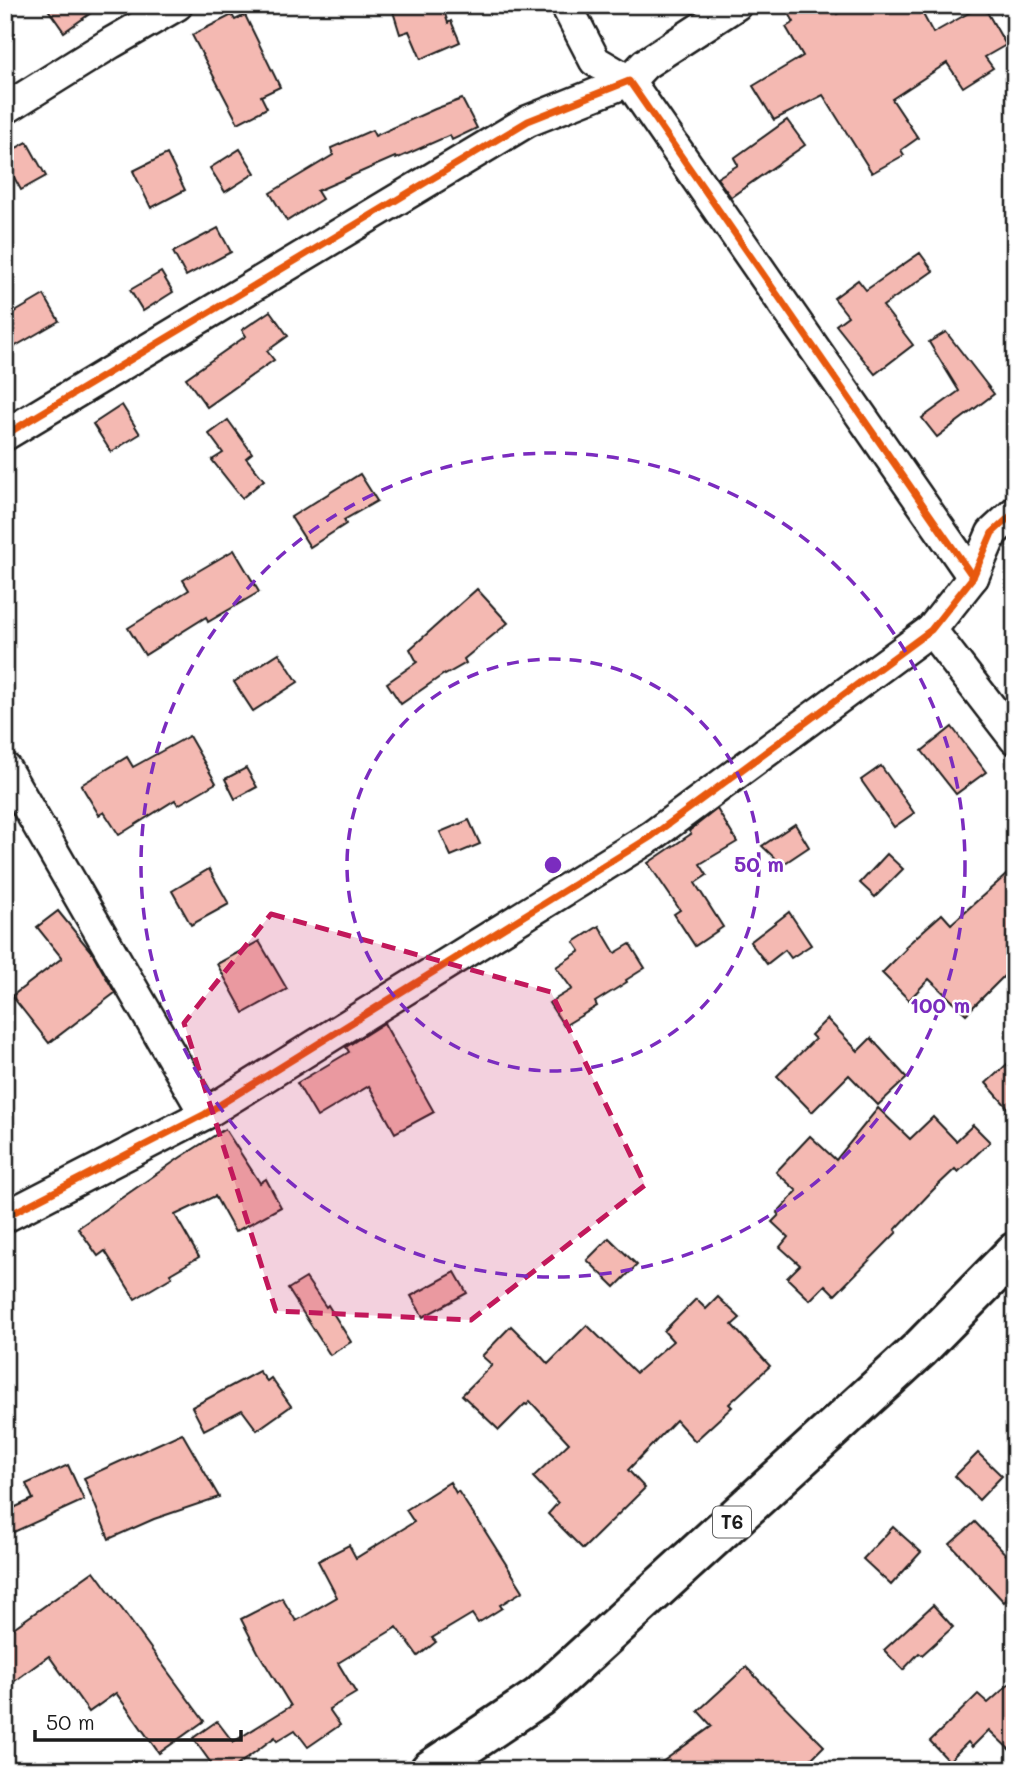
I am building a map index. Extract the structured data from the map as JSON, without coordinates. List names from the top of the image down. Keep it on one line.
{"streets":{"highway":["T6"]},"scale_bar":"50 m","rings":["50 m","100 m"]}
